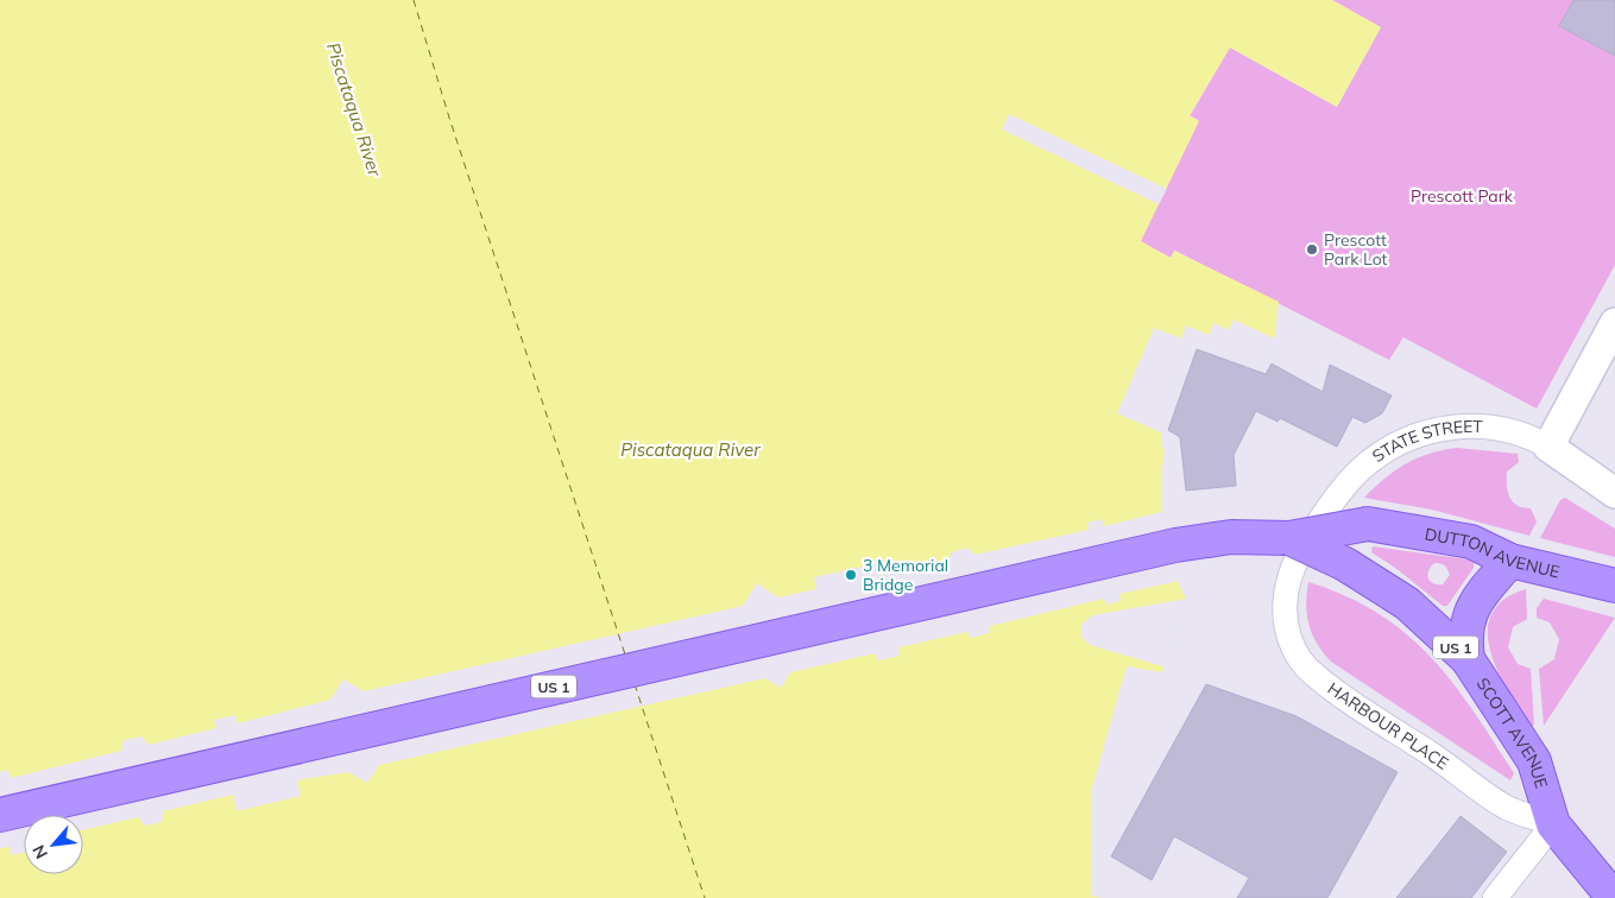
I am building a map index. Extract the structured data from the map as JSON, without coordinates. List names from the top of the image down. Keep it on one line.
{"streets":{"main road":["DUTTON AVENUE","US 1","SCOTT AVENUE"],"street":["STATE STREET","HARBOUR PLACE"]},"crossings":[["STATE STREET","HARBOUR PLACE"],["DUTTON AVENUE","US 1"],["DUTTON AVENUE","SCOTT AVENUE"],["US 1","HARBOUR PLACE"],["US 1","SCOTT AVENUE"],["HARBOUR PLACE","SCOTT AVENUE"]],"water":["Piscataqua River"],"parks":["Prescott Park"],"places":["Prescott Park Lot","3 Memorial Bridge"],"north":"bottom left"}
